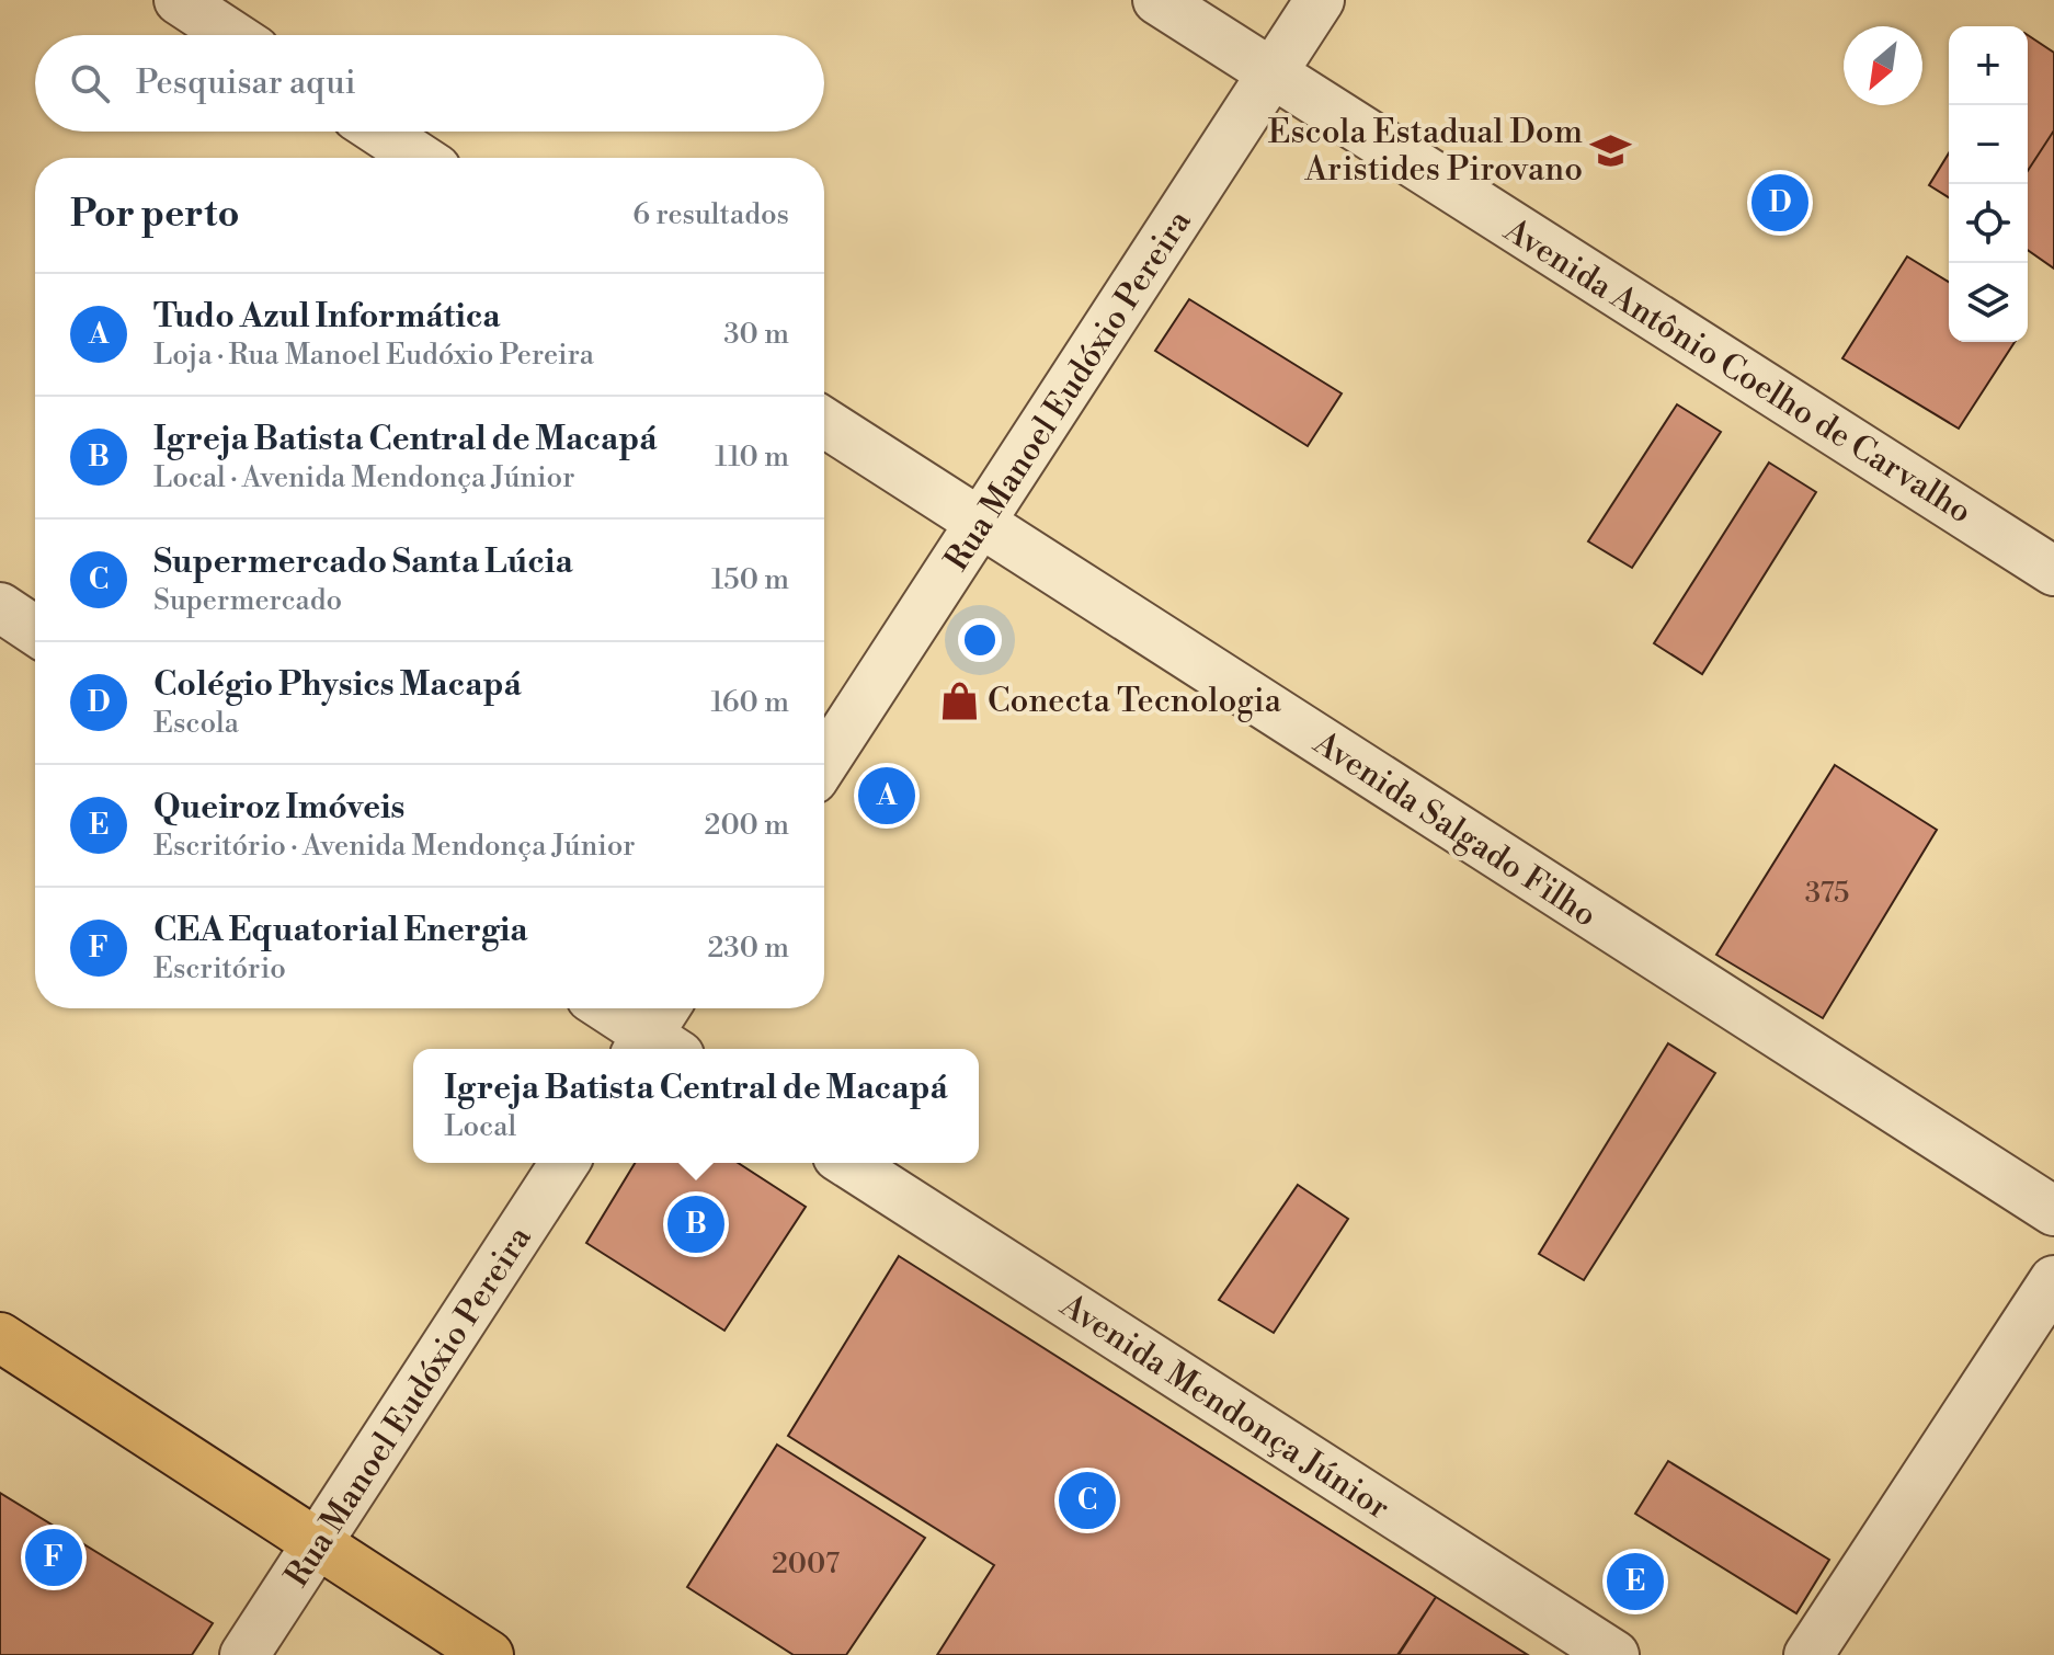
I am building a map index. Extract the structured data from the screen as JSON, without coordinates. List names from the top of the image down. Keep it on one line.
{"streets":{"street":["Avenida Antônio Coelho de Carvalho","Rua Manoel Eudóxio Pereira","Avenida Salgado Filho","Avenida Mendonça Júnior"]},"crossings":[["Avenida Antônio Coelho de Carvalho","Rua Manoel Eudóxio Pereira"],["Rua Manoel Eudóxio Pereira","Avenida Salgado Filho"]],"places":{"school or university":["Escola Estadual Dom Aristides Pirovano"],"shop":["Conecta Tecnologia"]},"house_numbers":["375","2007"],"north":"bottom left","page":{"map_buttons":["+","−"],"search":"Pesquisar aqui","heading":["Por perto","6 resultados"],"pins":["D","A","B","C","F","E"],"list":[{"mark":"A","name":"Tudo Azul Informática","note":"Loja · Rua Manoel Eudóxio Pereira","value":"30 m"},{"mark":"B","name":"Igreja Batista Central de Macapá","note":"Local · Avenida Mendonça Júnior","value":"110 m"},{"mark":"C","name":"Supermercado Santa Lúcia","note":"Supermercado","value":"150 m"},{"mark":"D","name":"Colégio Physics Macapá","note":"Escola","value":"160 m"},{"mark":"E","name":"Queiroz Imóveis","note":"Escritório · Avenida Mendonça Júnior","value":"200 m"},{"mark":"F","name":"CEA Equatorial Energia","note":"Escritório","value":"230 m"}],"popup":["Igreja Batista Central de Macapá","Local"]}}
